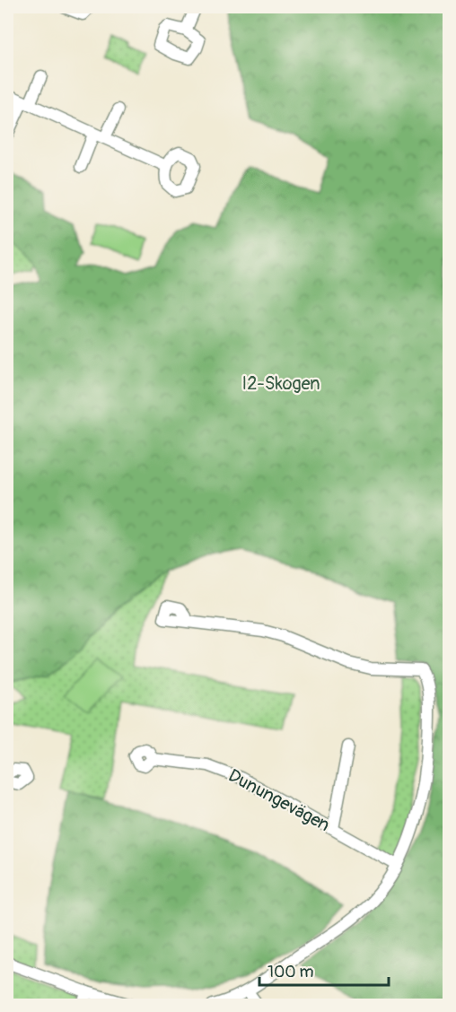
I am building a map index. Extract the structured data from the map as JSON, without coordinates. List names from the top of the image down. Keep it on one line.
{"streets":{"street":["Dunungevägen"]},"parks":["I2-Skogen"],"scale_bar":"100 m"}
